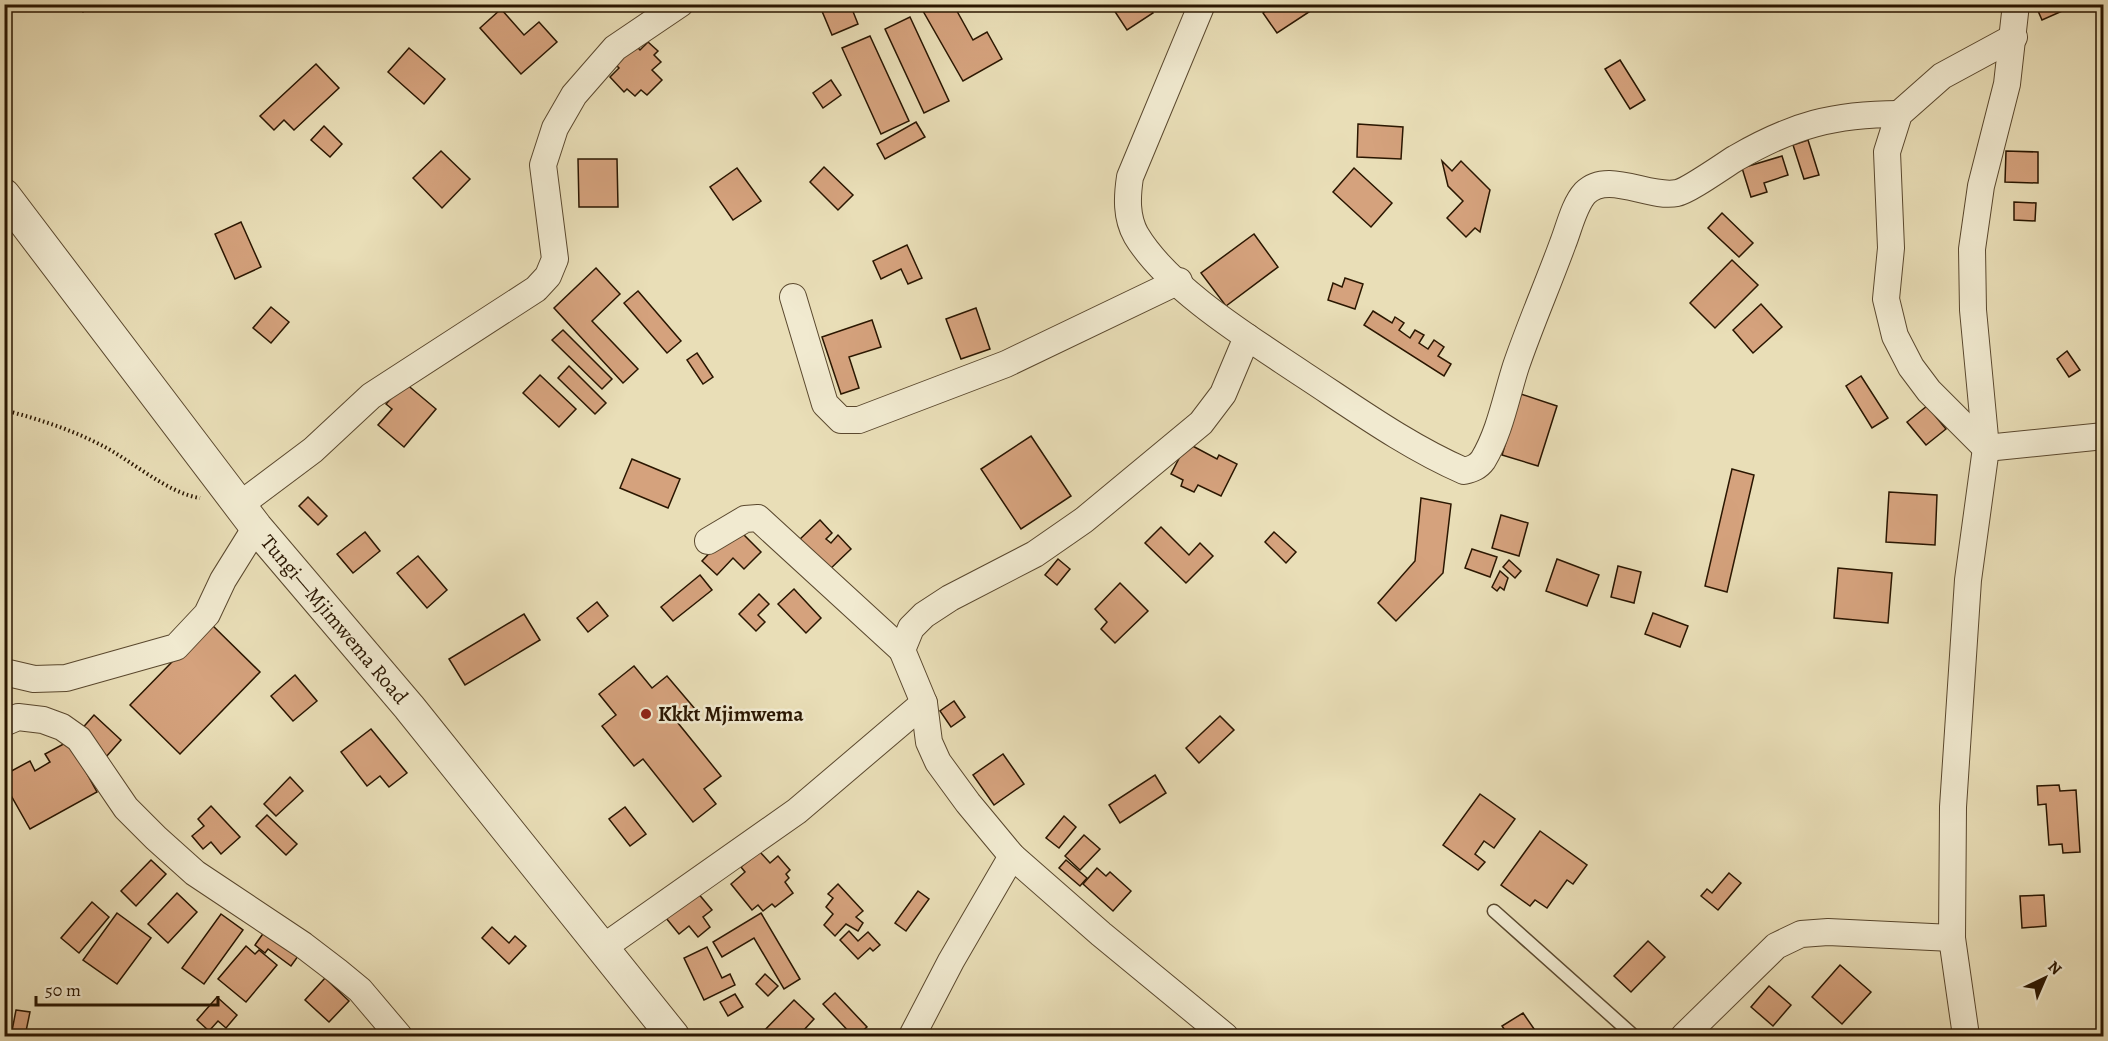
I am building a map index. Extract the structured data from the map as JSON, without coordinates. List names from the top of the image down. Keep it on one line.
{"streets":{"street":["Tungi—Mjimwema Road"]},"places":["Kkkt Mjimwema"],"scale_bar":"50 m","north":"top right"}
